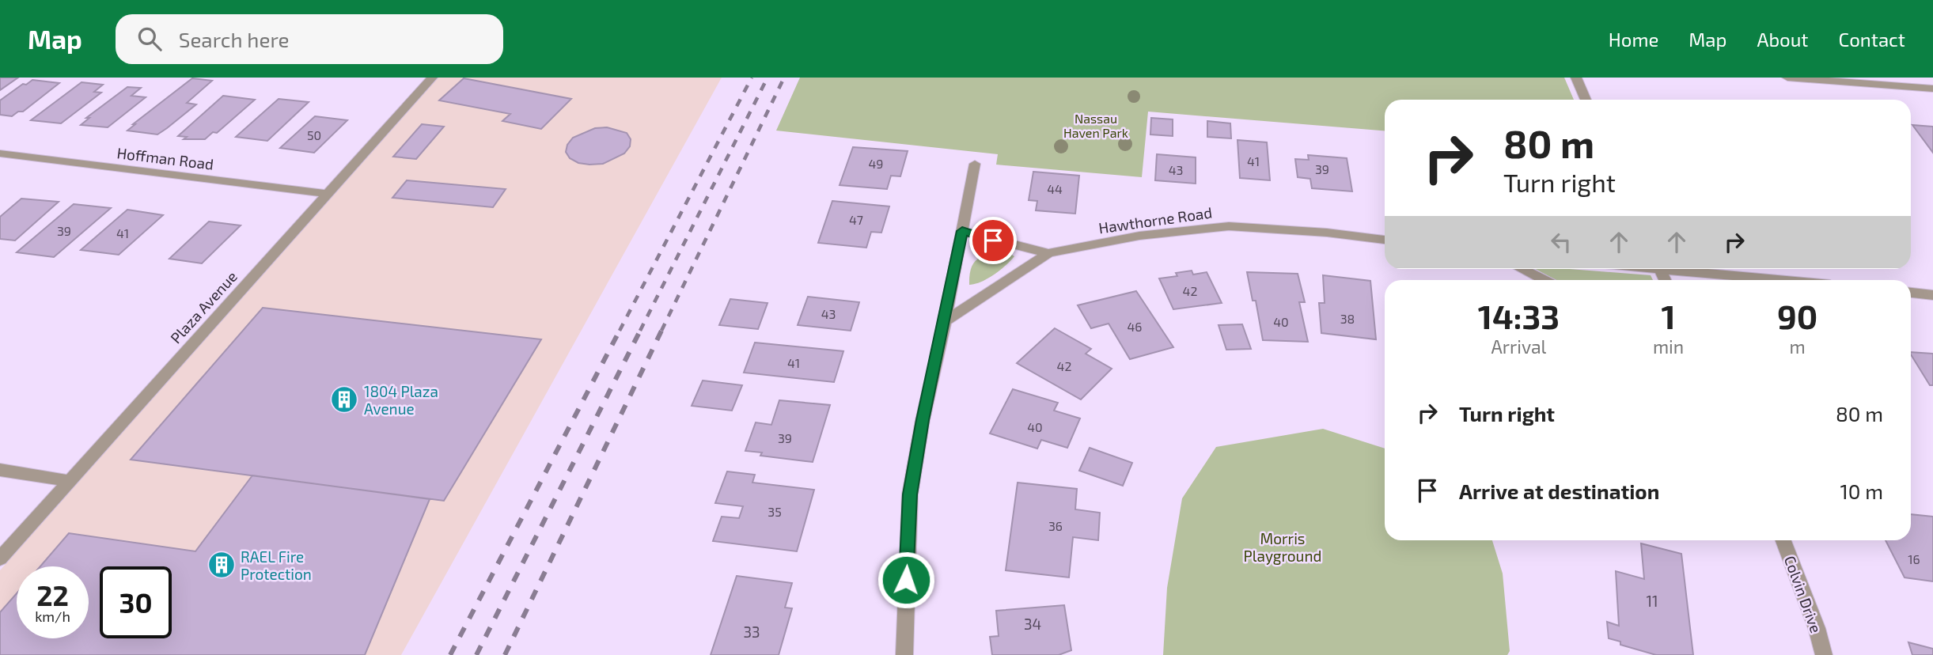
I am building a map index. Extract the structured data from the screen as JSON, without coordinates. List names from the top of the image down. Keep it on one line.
{"streets":{"street":["Hoffman Road","Hawthorne Road","Plaza Avenue","Colvin Drive"]},"crossings":[["Hoffman Road","Plaza Avenue"]],"parks":["Nassau Haven Park","Morris Playground"],"places":{"building":["1804 Plaza Avenue","RAEL Fire Protection"]},"house_numbers":["50","41","49","39","43","44","47","39","41","42","43","38","40","46","41","42","40","39","35","36","16","11","34","33"],"page":{"header":"Map","search":"Search here","nav":["Home","Map","About","Contact"],"turn":["80 m","Turn right"],"eta":["14:33","Arrival","1","min","90","m"],"list":[{"name":"Turn right","value":"80 m"},{"name":"Arrive at destination","value":"10 m"}],"speed":"22 km/h","limit":"30"}}
